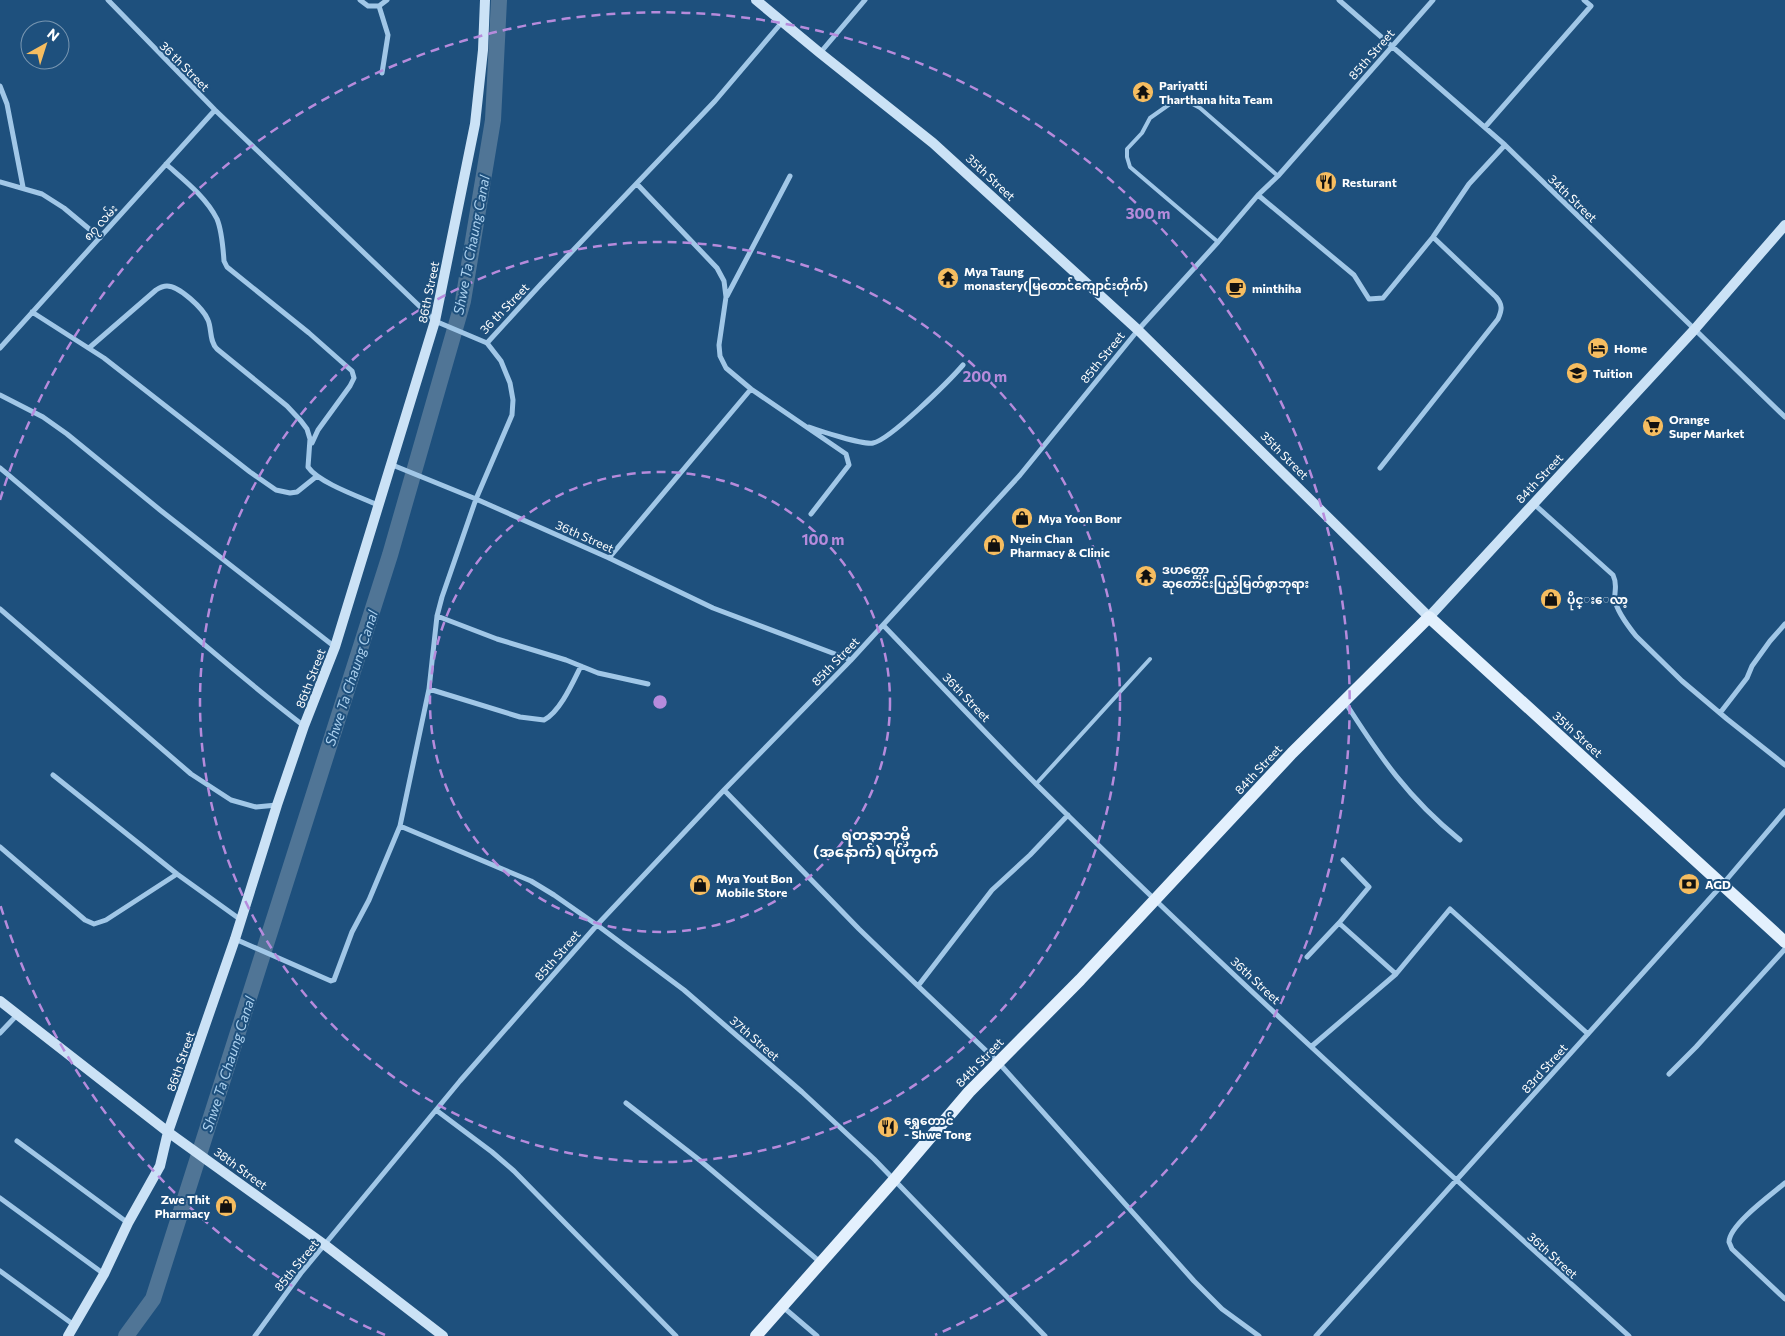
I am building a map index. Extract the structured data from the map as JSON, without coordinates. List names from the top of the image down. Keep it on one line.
{"streets":{"main road":["35th Street","86th Street","84th Street","38th Street"],"street":["85th Street","36 th Street","34th Street","၈၇ လမ်း","36th Street","37th Street","83rd Street"]},"crossings":[["85th Street","35th Street"],["85th Street","34th Street"],["85th Street","36th Street"],["85th Street","37th Street"],["85th Street","38th Street"],["36 th Street","35th Street"],["36 th Street","၈၇ လမ်း"],["36 th Street","86th Street"],["35th Street","84th Street"],["35th Street","83rd Street"],["34th Street","84th Street"],["86th Street","36th Street"],["86th Street","38th Street"],["84th Street","36th Street"],["84th Street","37th Street"],["36th Street","83rd Street"]],"districts":["ရတနာဘုမ္မိ (အနောက်) ရပ်ကွက်"],"water":["Shwe Ta Chaung Canal"],"places":{"temple":["Pariyatti Tharthana hita Team","Mya Taung monastery(မြတောင်ကျောင်းတိုက်)","ဒဟတ္တော ဆုတောင်းပြည့်မြတ်စွာဘုရား"],"restaurant":["Resturant","ရွှေတောင် - Shwe Tong"],"cafe":["minthiha"],"hotel":["Home"],"school or university":["Tuition"],"supermarket":["Orange Super Market"],"shop":["Mya Yoon Bonr","Nyein Chan Pharmacy & Clinic","ပိုင္းေလာ့","Mya Yout Bon Mobile Store","Zwe Thit Pharmacy"],"bank":["AGD"]},"north":"top right","rings":["300 m","200 m","100 m"]}
